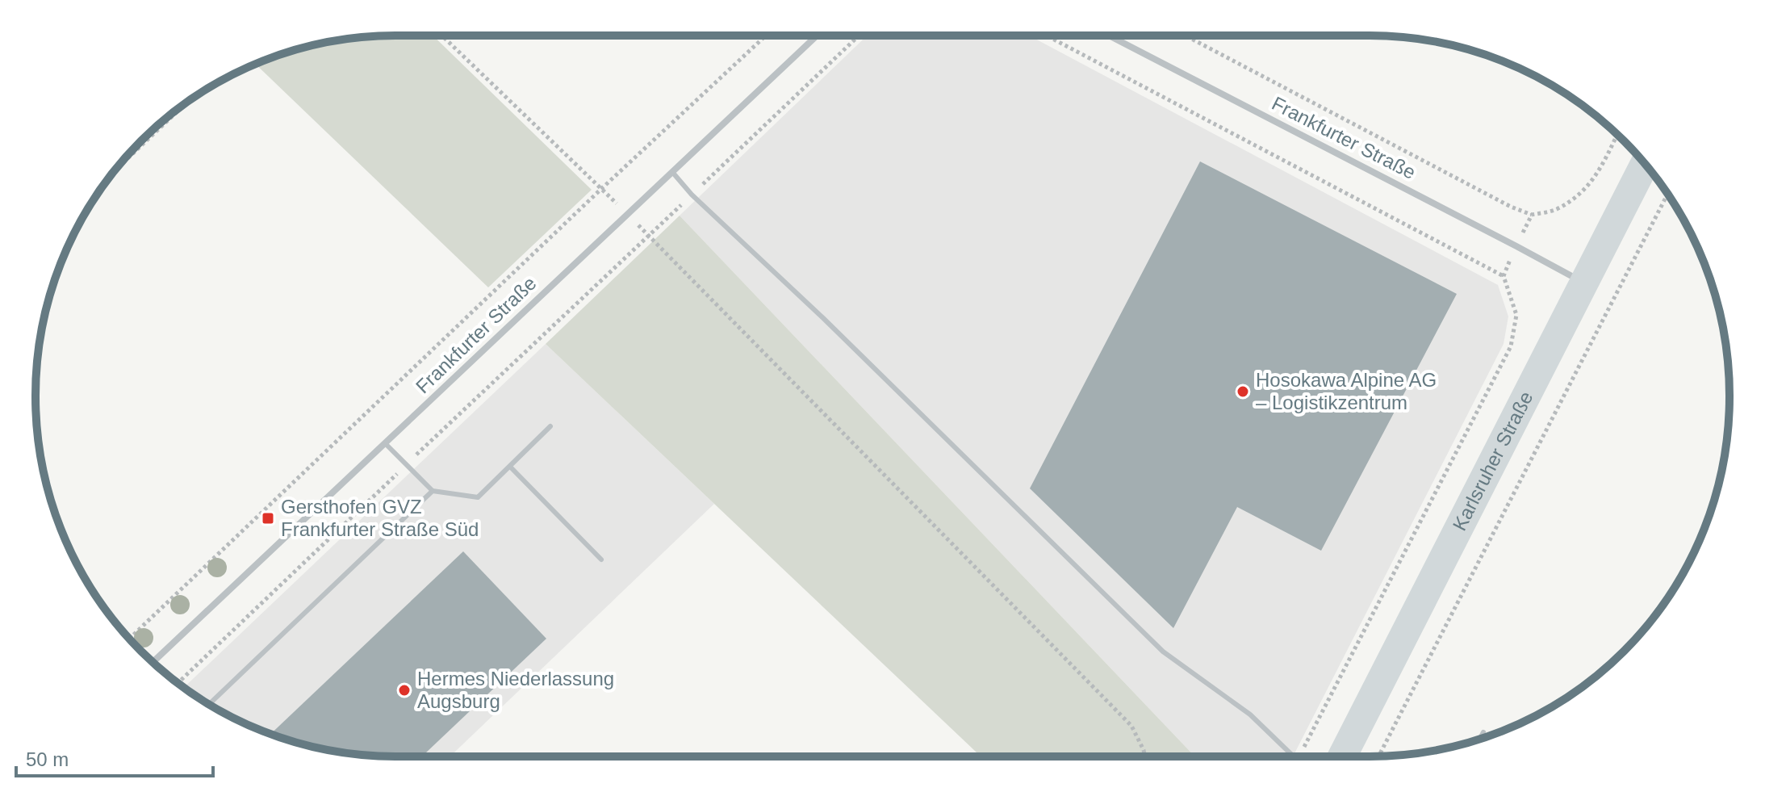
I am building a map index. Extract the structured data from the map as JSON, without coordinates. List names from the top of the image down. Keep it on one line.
{"streets":{"street":["Frankfurter Straße","Karlsruher Straße"]},"crossings":[["Frankfurter Straße","Karlsruher Straße"]],"places":{"other":["Hosokawa Alpine AG – Logistikzentrum","Hermes Niederlassung Augsburg"],"transit":["Gersthofen GVZ Frankfurter Straße Süd"]},"scale_bar":"50 m"}
